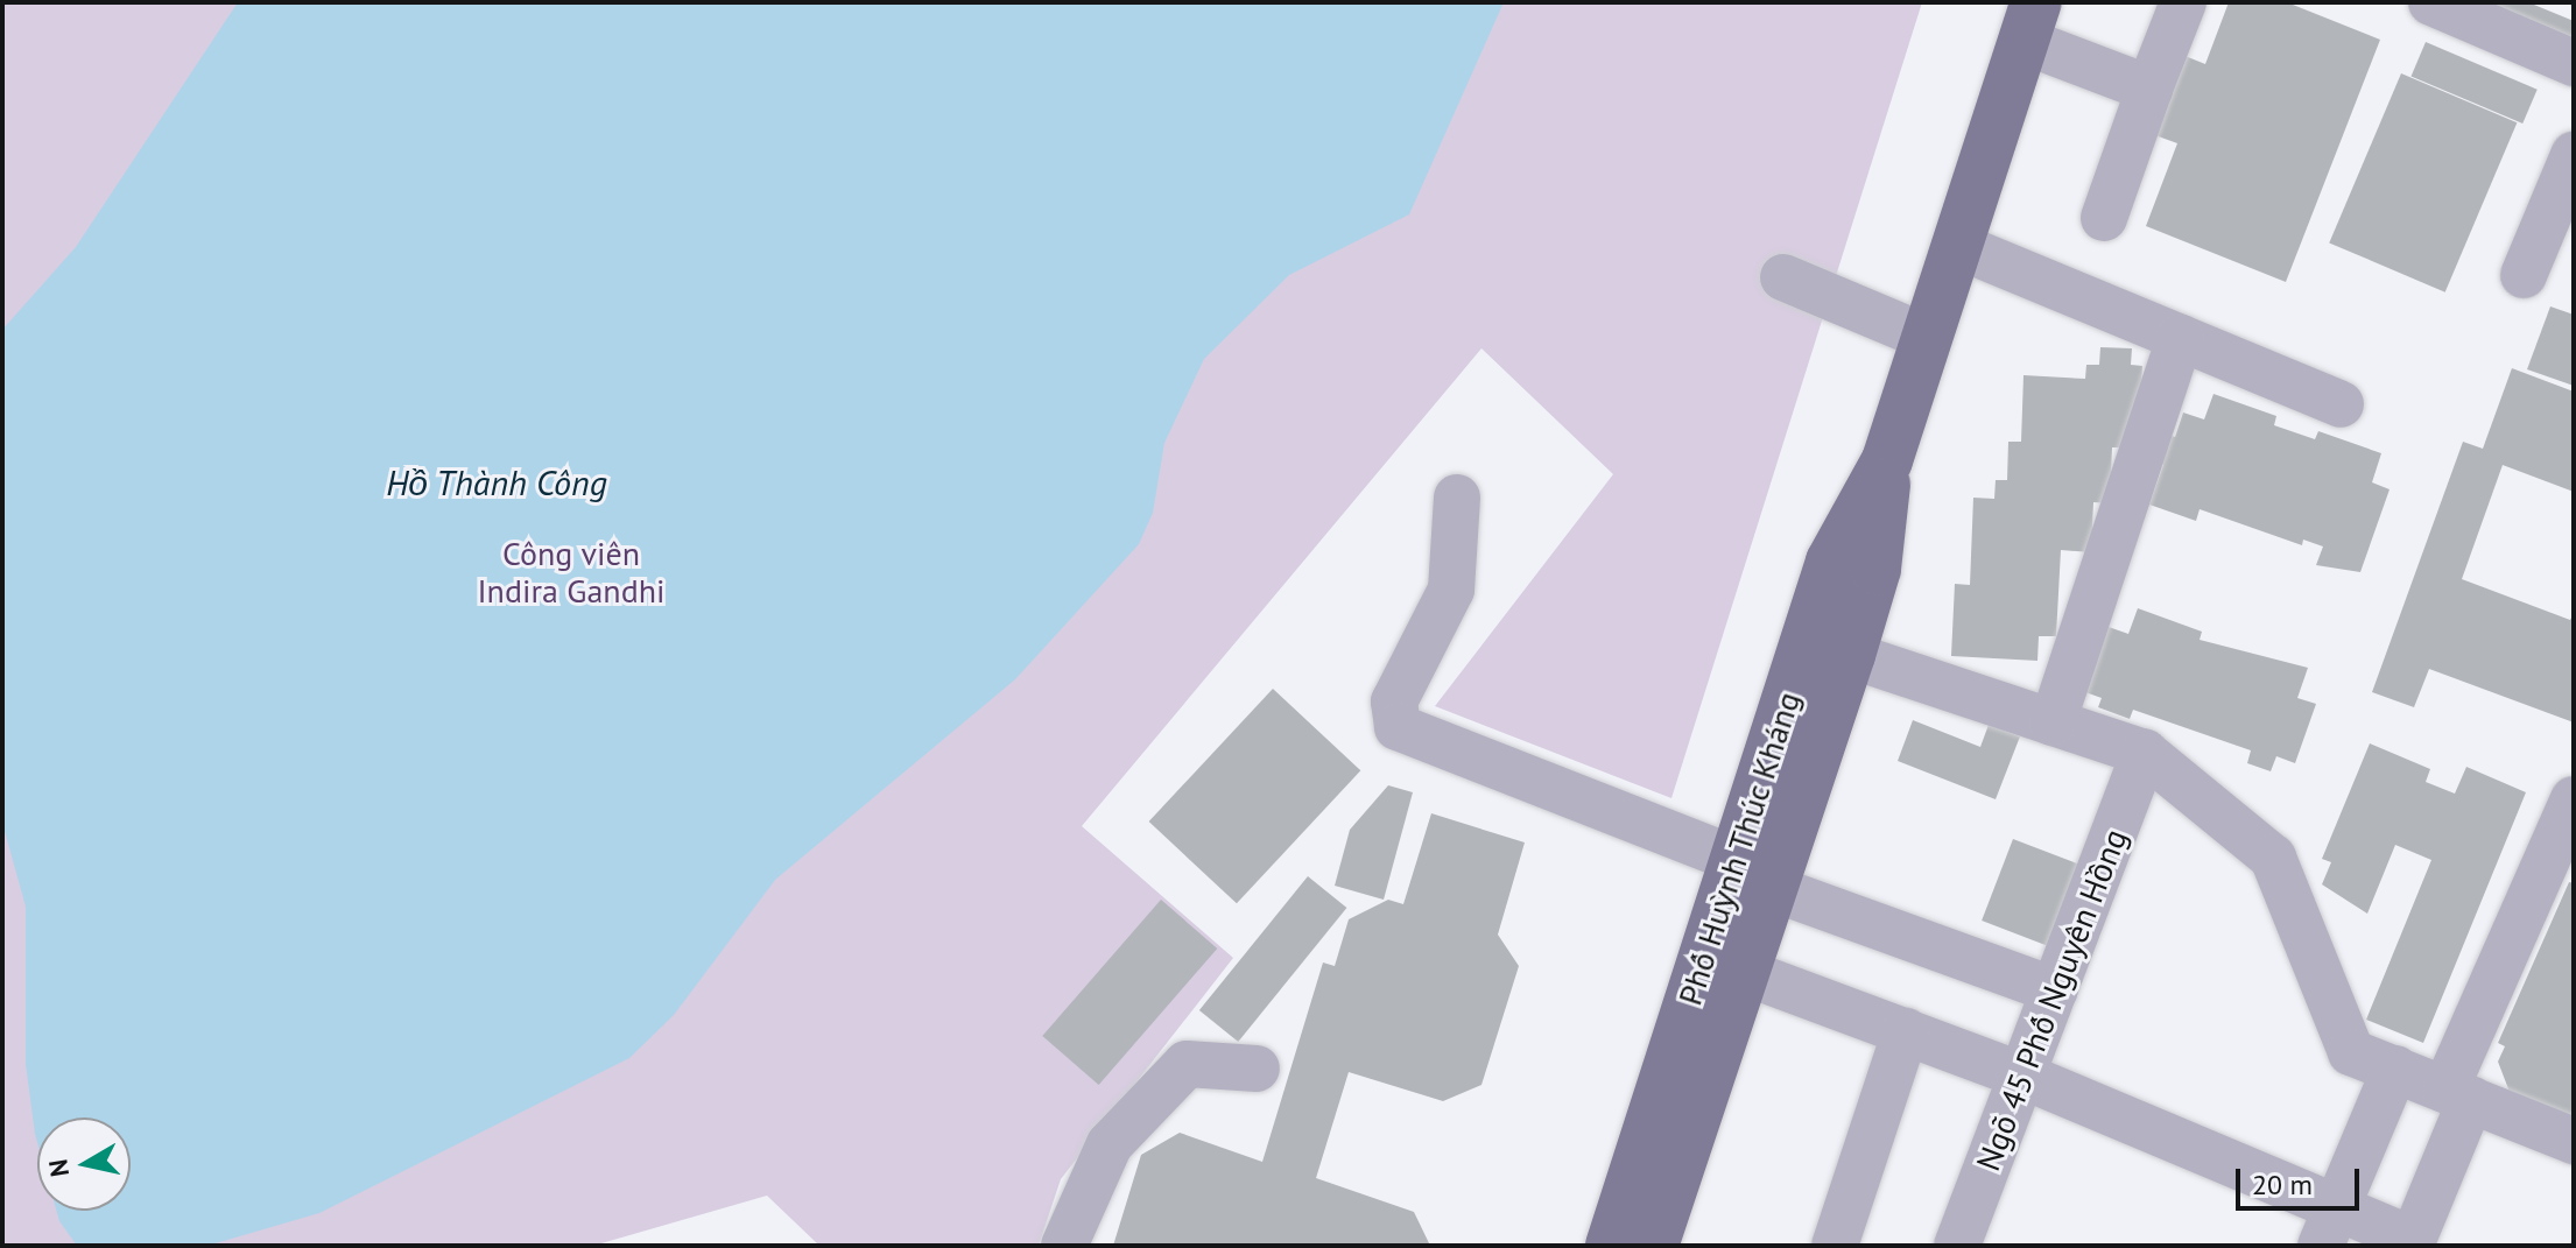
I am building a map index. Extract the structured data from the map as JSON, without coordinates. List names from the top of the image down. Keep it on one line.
{"streets":{"main road":["Phố Huỳnh Thúc Kháng"],"street":["Ngõ 45 Phố Nguyên Hồng"]},"water":["Hồ Thành Công"],"parks":["Công viên Indira Gandhi"],"scale_bar":"20 m","north":"left"}
